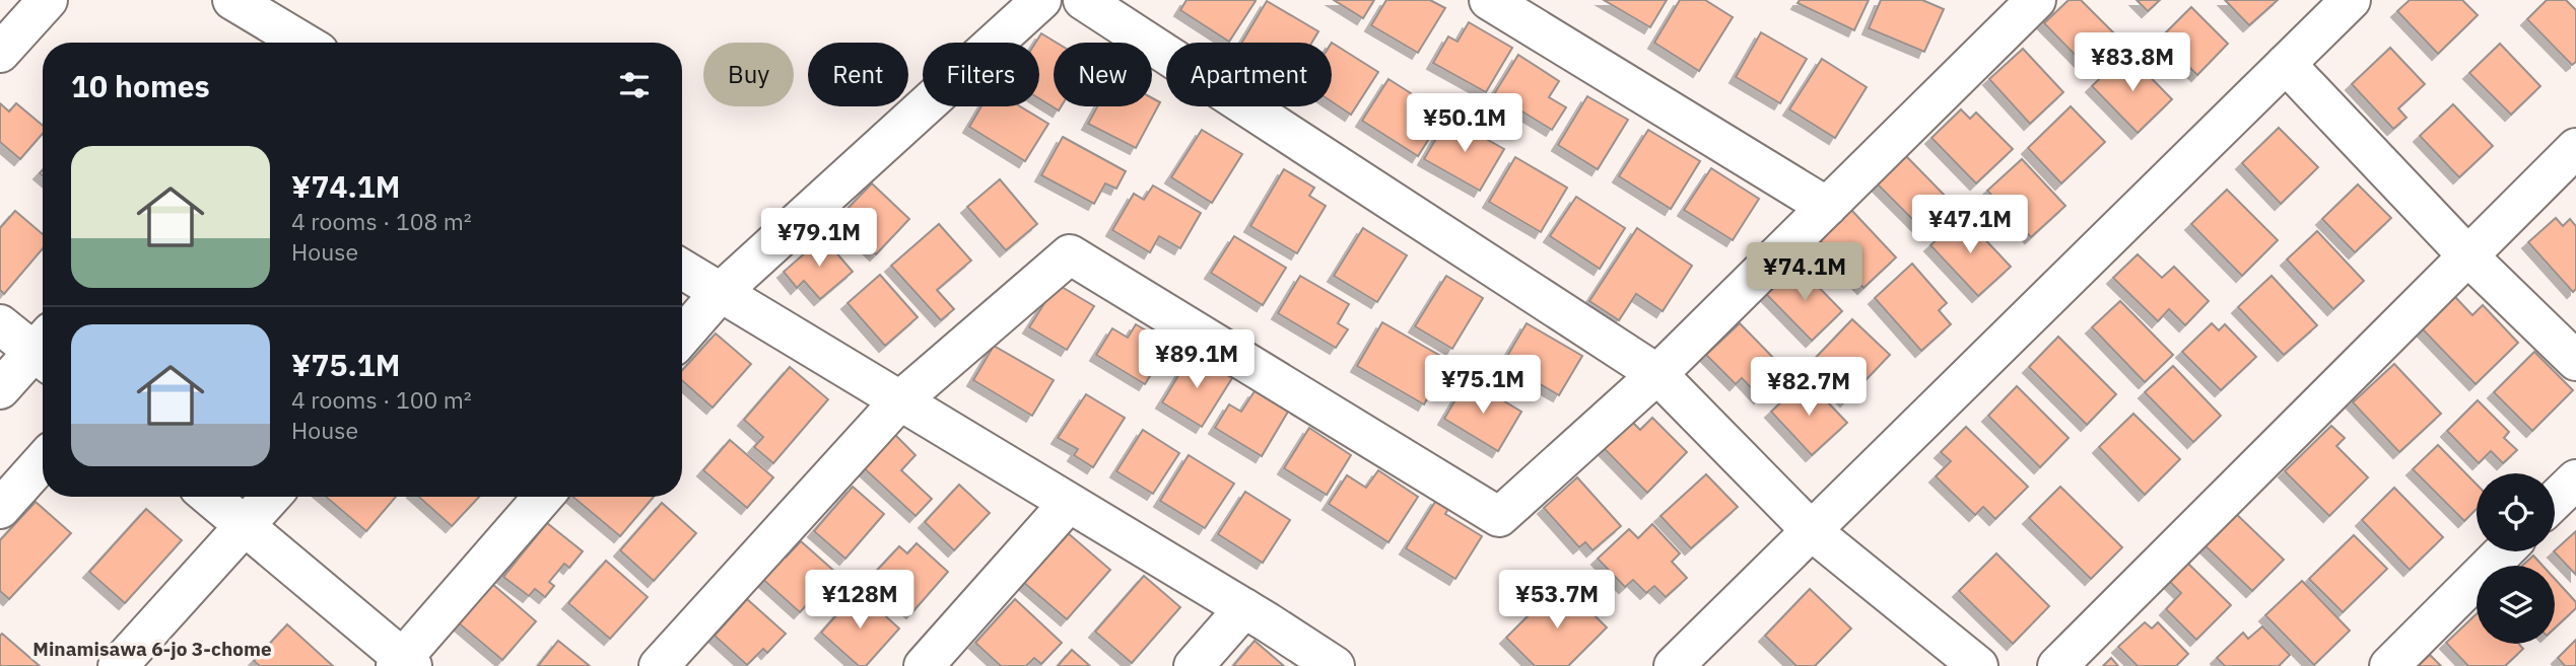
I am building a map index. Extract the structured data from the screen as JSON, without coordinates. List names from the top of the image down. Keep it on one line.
{"districts":["Minamisawa 6-jo 3-chome"],"page":{"price":["¥83.8M","¥50.1M","¥47.1M","¥79.1M","¥74.1M","¥89.1M","¥75.1M","¥82.7M","¥128M","¥53.7M"],"chip":["Buy","Rent","Filters","New","Apartment"],"heading":"10 homes","list":[{"name":"¥74.1M","note":"4 rooms · 108 m² · House"},{"name":"¥75.1M","note":"4 rooms · 100 m² · House"}]}}
